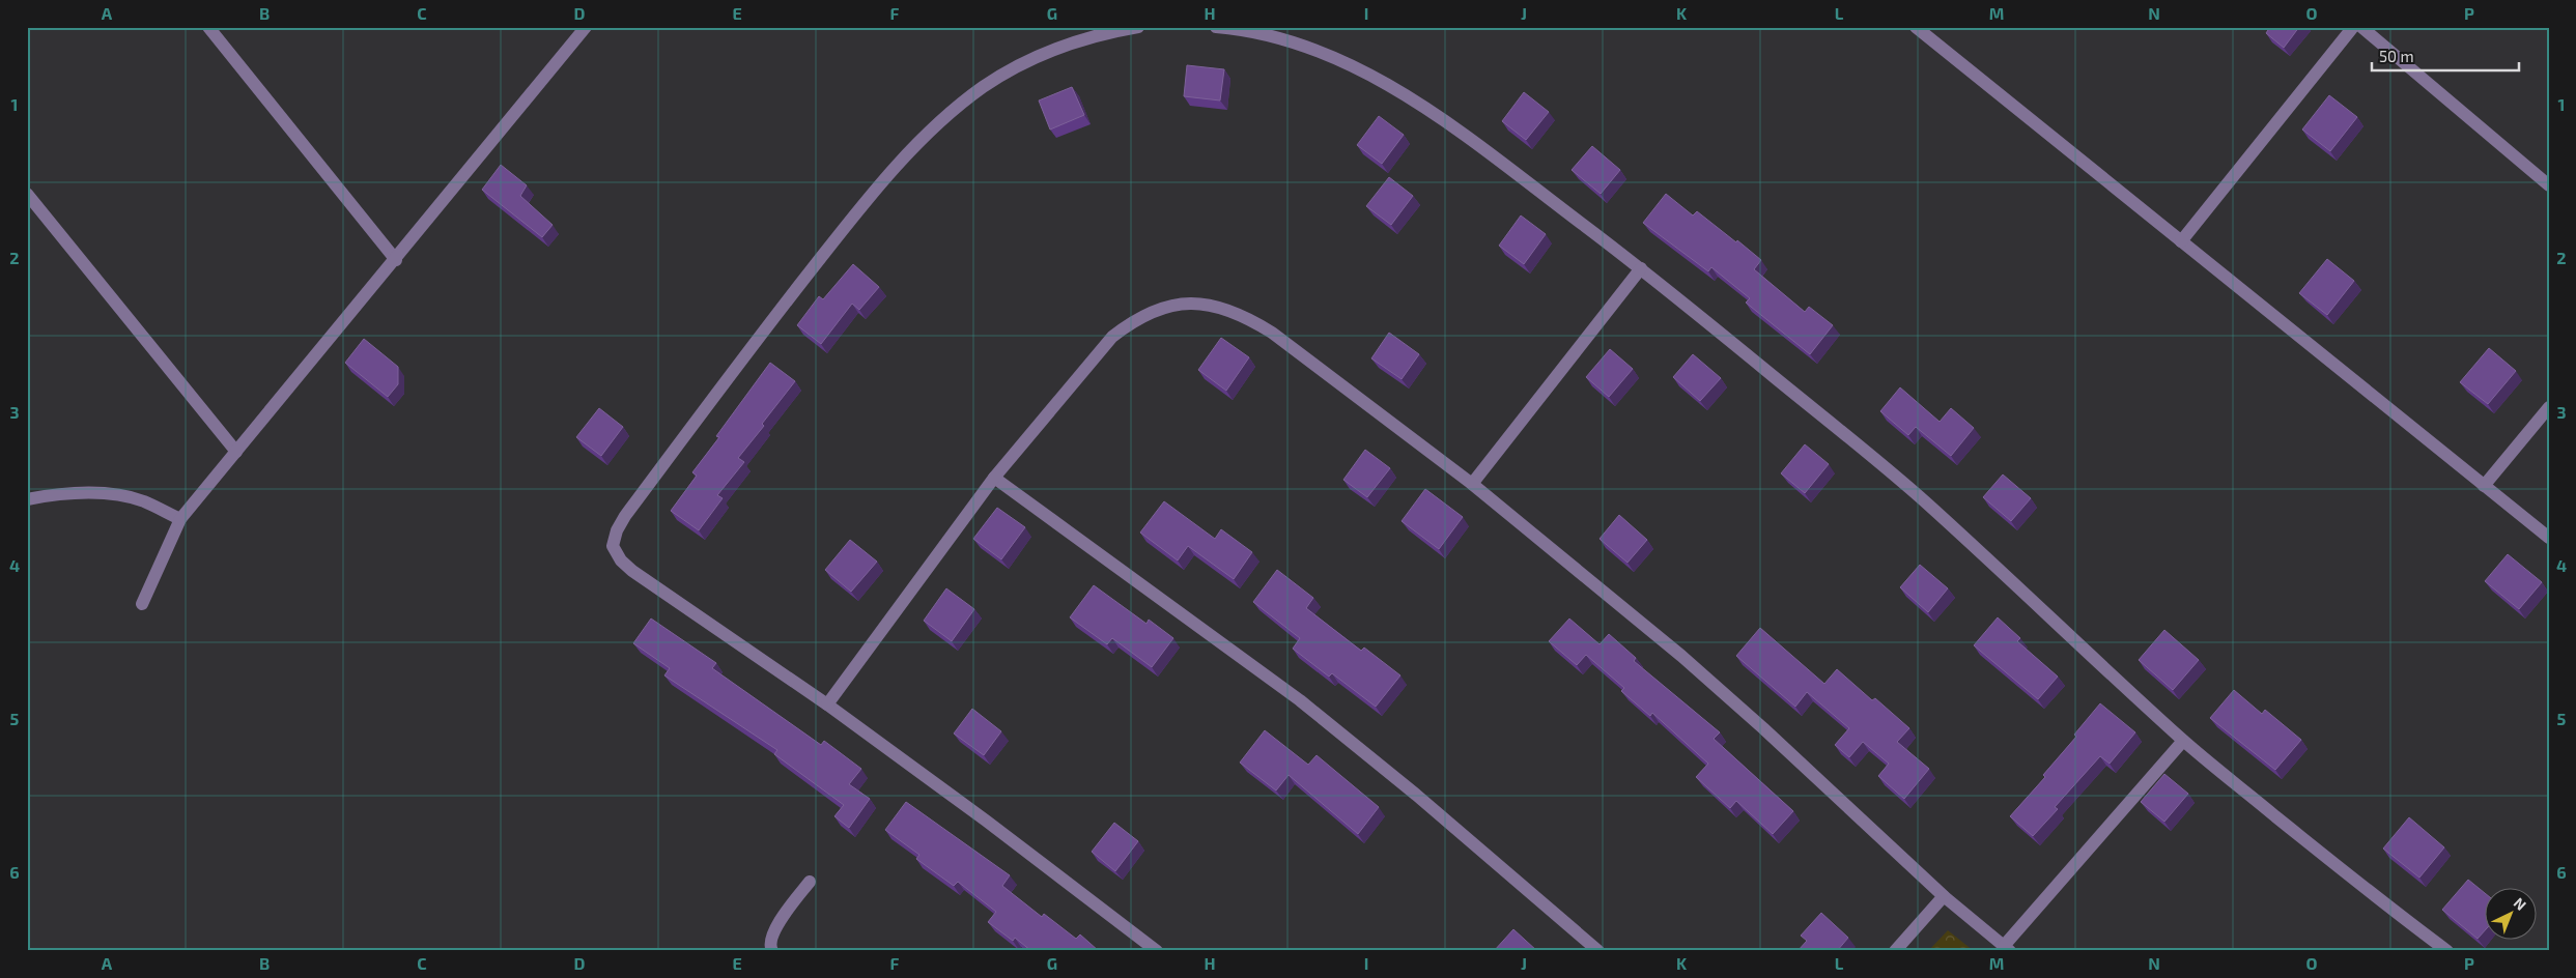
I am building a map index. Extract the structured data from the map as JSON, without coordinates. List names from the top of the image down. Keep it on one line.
{"scale_bar":"50 m","north":"top right","grid":{"columns":["A","B","C","D","E","F","G","H","I","J","K","L","M","N","O","P"],"rows":["1","2","3","4","5","6"]}}
